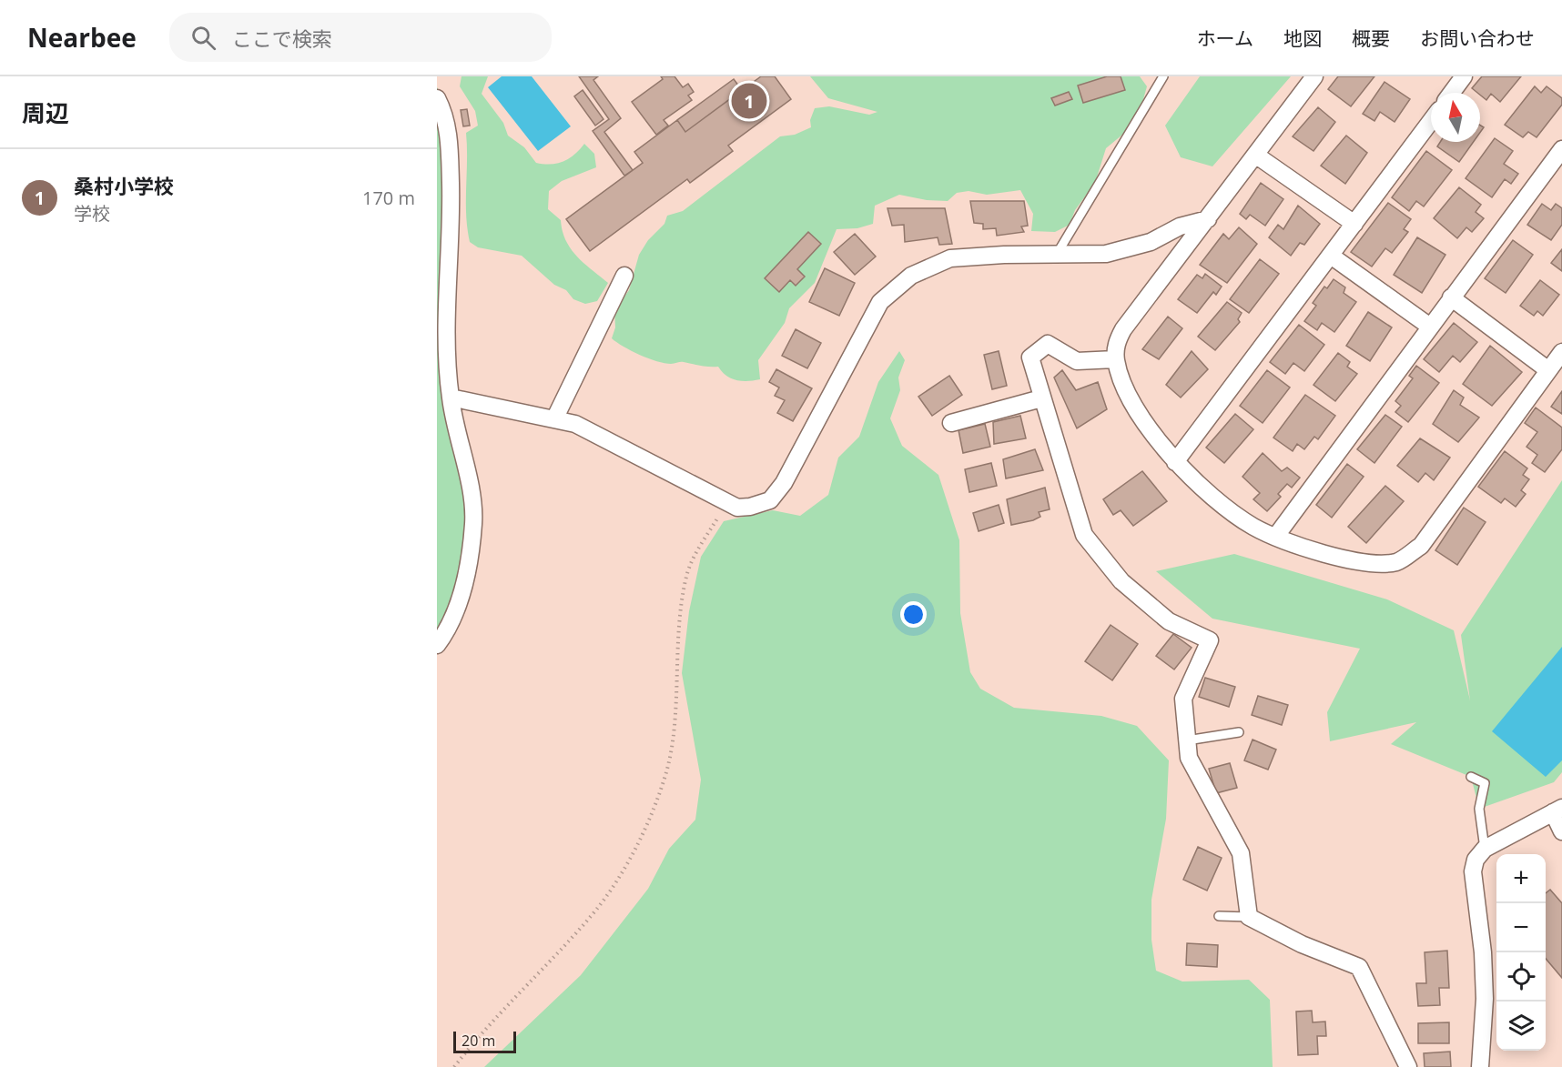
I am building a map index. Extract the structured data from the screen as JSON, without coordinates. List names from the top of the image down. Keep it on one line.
{"scale_bar":"20 m","north":"top","page":{"header":"Nearbee","search":"ここで検索","nav":["ホーム","地図","概要","お問い合わせ"],"heading":"周辺","pins":"1","list":[{"mark":"1","name":"桑村小学校","note":"学校","value":"170 m"}],"map_buttons":["+","−"],"scale":"20 m"}}
